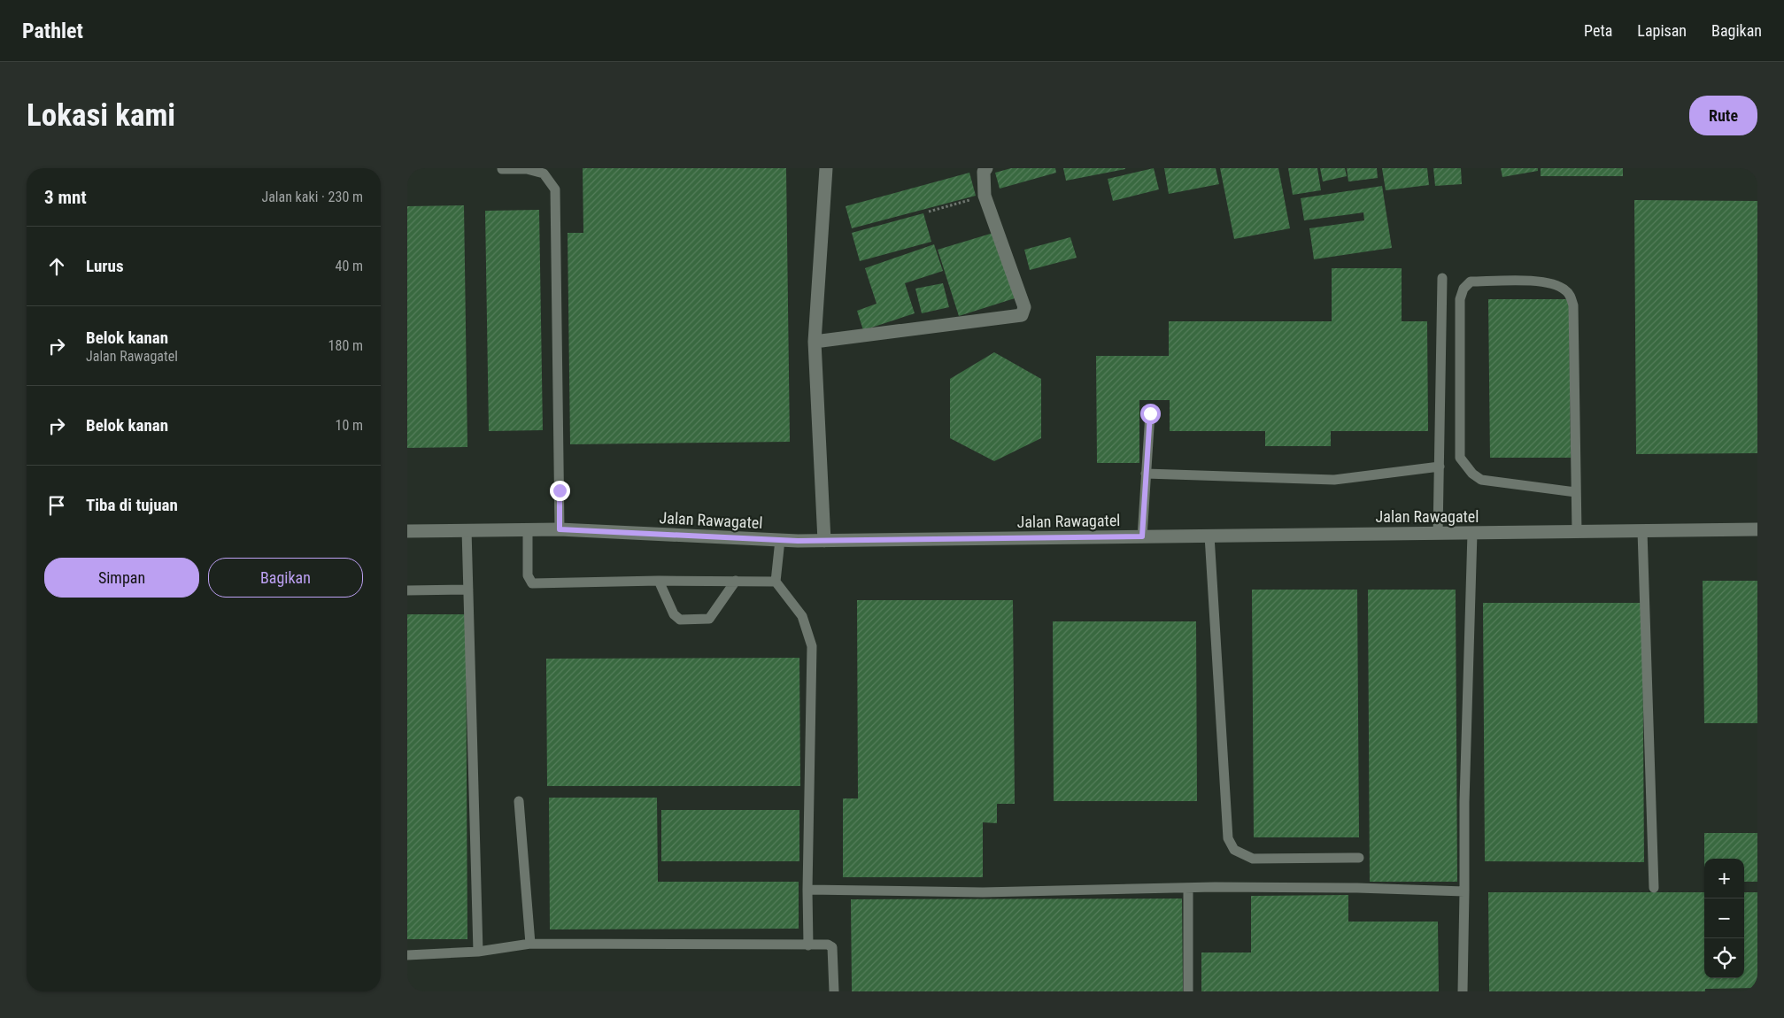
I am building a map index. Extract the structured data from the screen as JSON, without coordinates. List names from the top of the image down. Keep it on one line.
{"streets":{"street":["Jalan Rawagatel"]},"page":{"header":"Pathlet","nav":["Peta","Lapisan","Bagikan"],"buttons":["Rute",["Simpan","Bagikan"]],"title":"Lokasi kami","heading":["3 mnt","Jalan kaki · 230 m"],"list":[["Lurus","40 m"],["Belok kanan","Jalan Rawagatel","180 m"],["Belok kanan","10 m"],"Tiba di tujuan"],"map_buttons":["+","−"]}}
